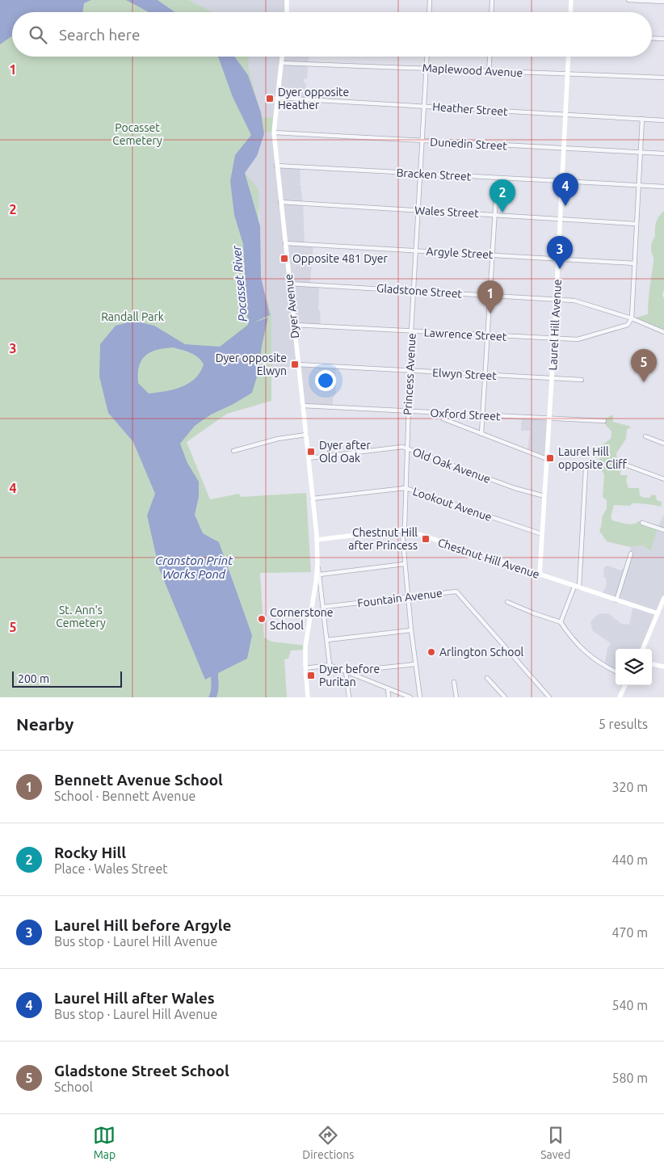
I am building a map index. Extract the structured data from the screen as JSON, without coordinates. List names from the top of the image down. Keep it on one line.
{"streets":{"street":["Maplewood Avenue","Heather Street","Dunedin Street","Bracken Street","Wales Street","Argyle Street","Gladstone Street","Dyer Avenue","Laurel Hill Avenue","Lawrence Street","Princess Avenue","Elwyn Street","Oxford Street","Old Oak Avenue","Lookout Avenue","Chestnut Hill Avenue","Fountain Avenue"]},"crossings":[["Maplewood Avenue","Dyer Avenue"],["Maplewood Avenue","Laurel Hill Avenue"],["Maplewood Avenue","Princess Avenue"],["Heather Street","Dyer Avenue"],["Heather Street","Laurel Hill Avenue"],["Heather Street","Princess Avenue"],["Dunedin Street","Dyer Avenue"],["Dunedin Street","Laurel Hill Avenue"],["Dunedin Street","Princess Avenue"],["Bracken Street","Dyer Avenue"],["Bracken Street","Laurel Hill Avenue"],["Bracken Street","Princess Avenue"],["Wales Street","Dyer Avenue"],["Wales Street","Laurel Hill Avenue"],["Wales Street","Princess Avenue"],["Argyle Street","Dyer Avenue"],["Argyle Street","Laurel Hill Avenue"],["Argyle Street","Princess Avenue"],["Gladstone Street","Dyer Avenue"],["Gladstone Street","Laurel Hill Avenue"],["Gladstone Street","Lawrence Street"],["Gladstone Street","Princess Avenue"],["Dyer Avenue","Lawrence Street"],["Dyer Avenue","Elwyn Street"],["Dyer Avenue","Oxford Street"],["Dyer Avenue","Old Oak Avenue"],["Dyer Avenue","Lookout Avenue"],["Dyer Avenue","Chestnut Hill Avenue"],["Dyer Avenue","Fountain Avenue"],["Laurel Hill Avenue","Lawrence Street"],["Laurel Hill Avenue","Elwyn Street"],["Laurel Hill Avenue","Oxford Street"],["Laurel Hill Avenue","Old Oak Avenue"],["Laurel Hill Avenue","Lookout Avenue"],["Laurel Hill Avenue","Chestnut Hill Avenue"],["Lawrence Street","Princess Avenue"],["Princess Avenue","Elwyn Street"],["Princess Avenue","Oxford Street"],["Princess Avenue","Old Oak Avenue"],["Princess Avenue","Lookout Avenue"],["Princess Avenue","Chestnut Hill Avenue"],["Princess Avenue","Fountain Avenue"]],"water":["Pocasset River","Cranston Print Works Pond"],"parks":["Pocasset Cemetery","Randall Park","St. Ann's Cemetery"],"places":{"transit":["Dyer opposite Heather","Opposite 481 Dyer","Dyer opposite Elwyn","Dyer after Old Oak","Laurel Hill opposite Cliff","Chestnut Hill after Princess","Dyer before Puritan"],"other":["Cornerstone School","Arlington School"]},"scale_bar":"200 m","page":{"search":"Search here","pins":["4","2","3","1","5"],"scale":"200 m","heading":["Nearby","5 results"],"list":[{"mark":"1","name":"Bennett Avenue School","note":"School · Bennett Avenue","value":"320 m"},{"mark":"2","name":"Rocky Hill","note":"Place · Wales Street","value":"440 m"},{"mark":"3","name":"Laurel Hill before Argyle","note":"Bus stop · Laurel Hill Avenue","value":"470 m"},{"mark":"4","name":"Laurel Hill after Wales","note":"Bus stop · Laurel Hill Avenue","value":"540 m"},{"mark":"5","name":"Gladstone Street School","note":"School","value":"580 m"}],"nav":["Map","Directions","Saved"]},"grid":{"rows":["1","2","3","4","5"]}}
